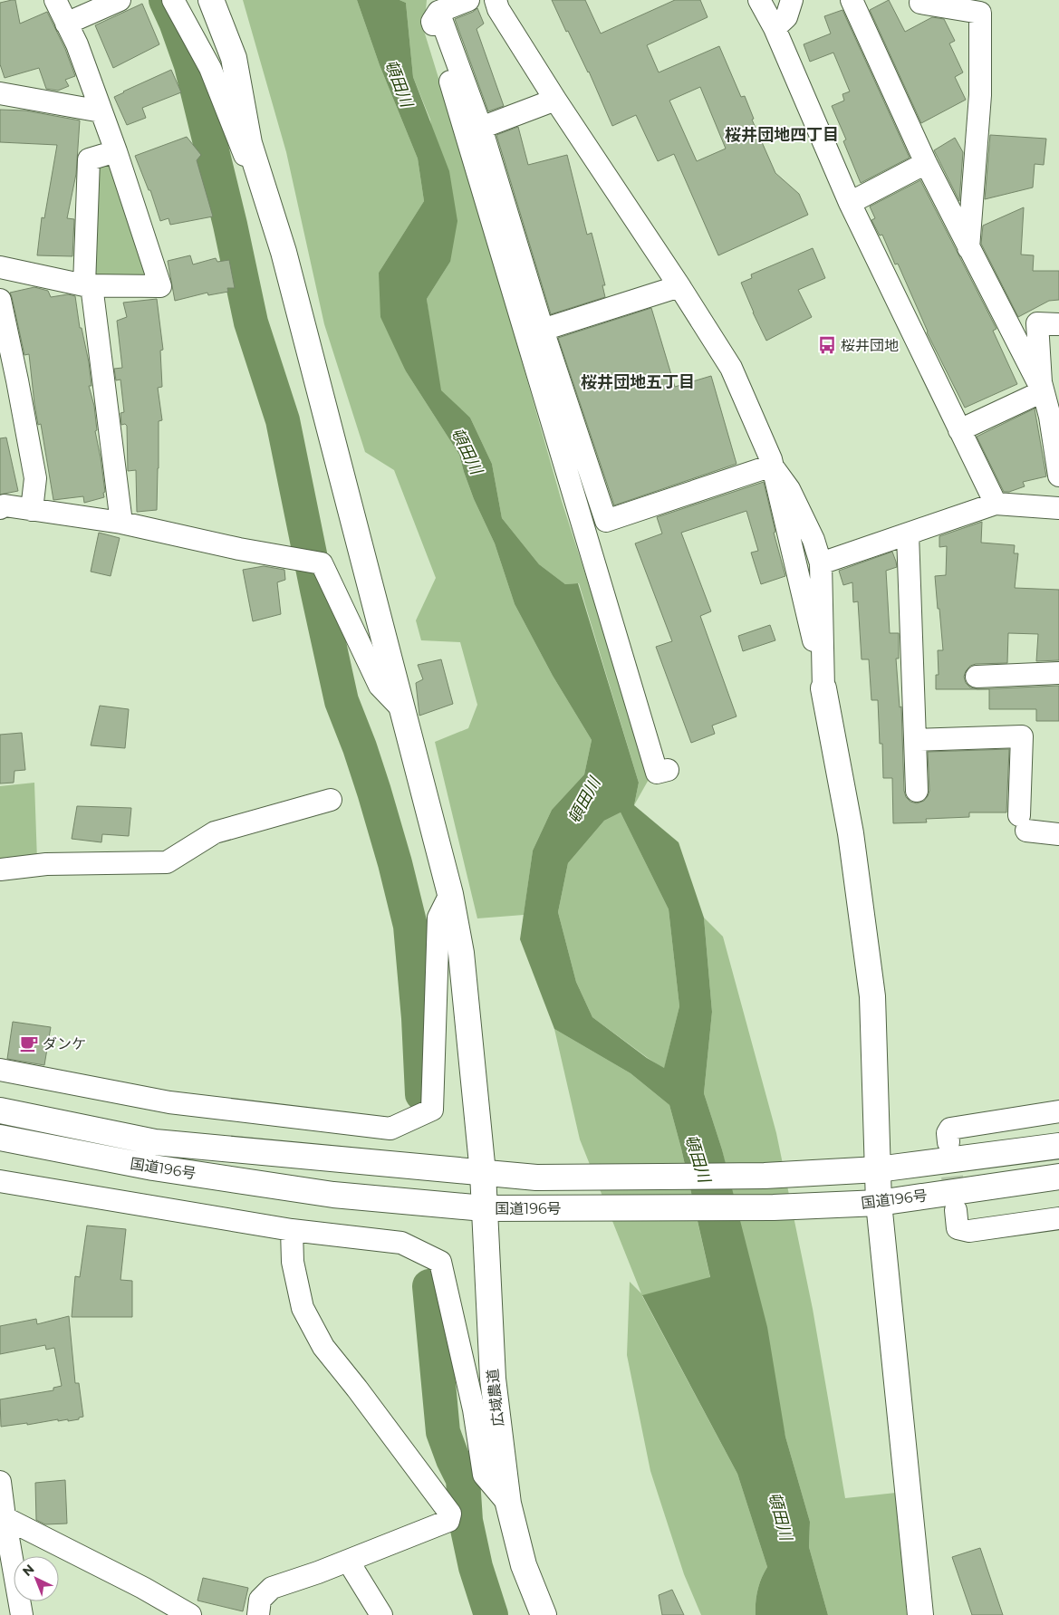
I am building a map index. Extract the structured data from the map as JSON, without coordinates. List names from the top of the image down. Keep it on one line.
{"streets":{"main road":["国道196号","広域農道"]},"crossings":[["国道196号","広域農道"]],"districts":["桜井団地四丁目","桜井団地五丁目"],"water":["頓田川"],"places":{"bus stop":["桜井団地"],"cafe":["ダンケ"]},"north":"top left"}
